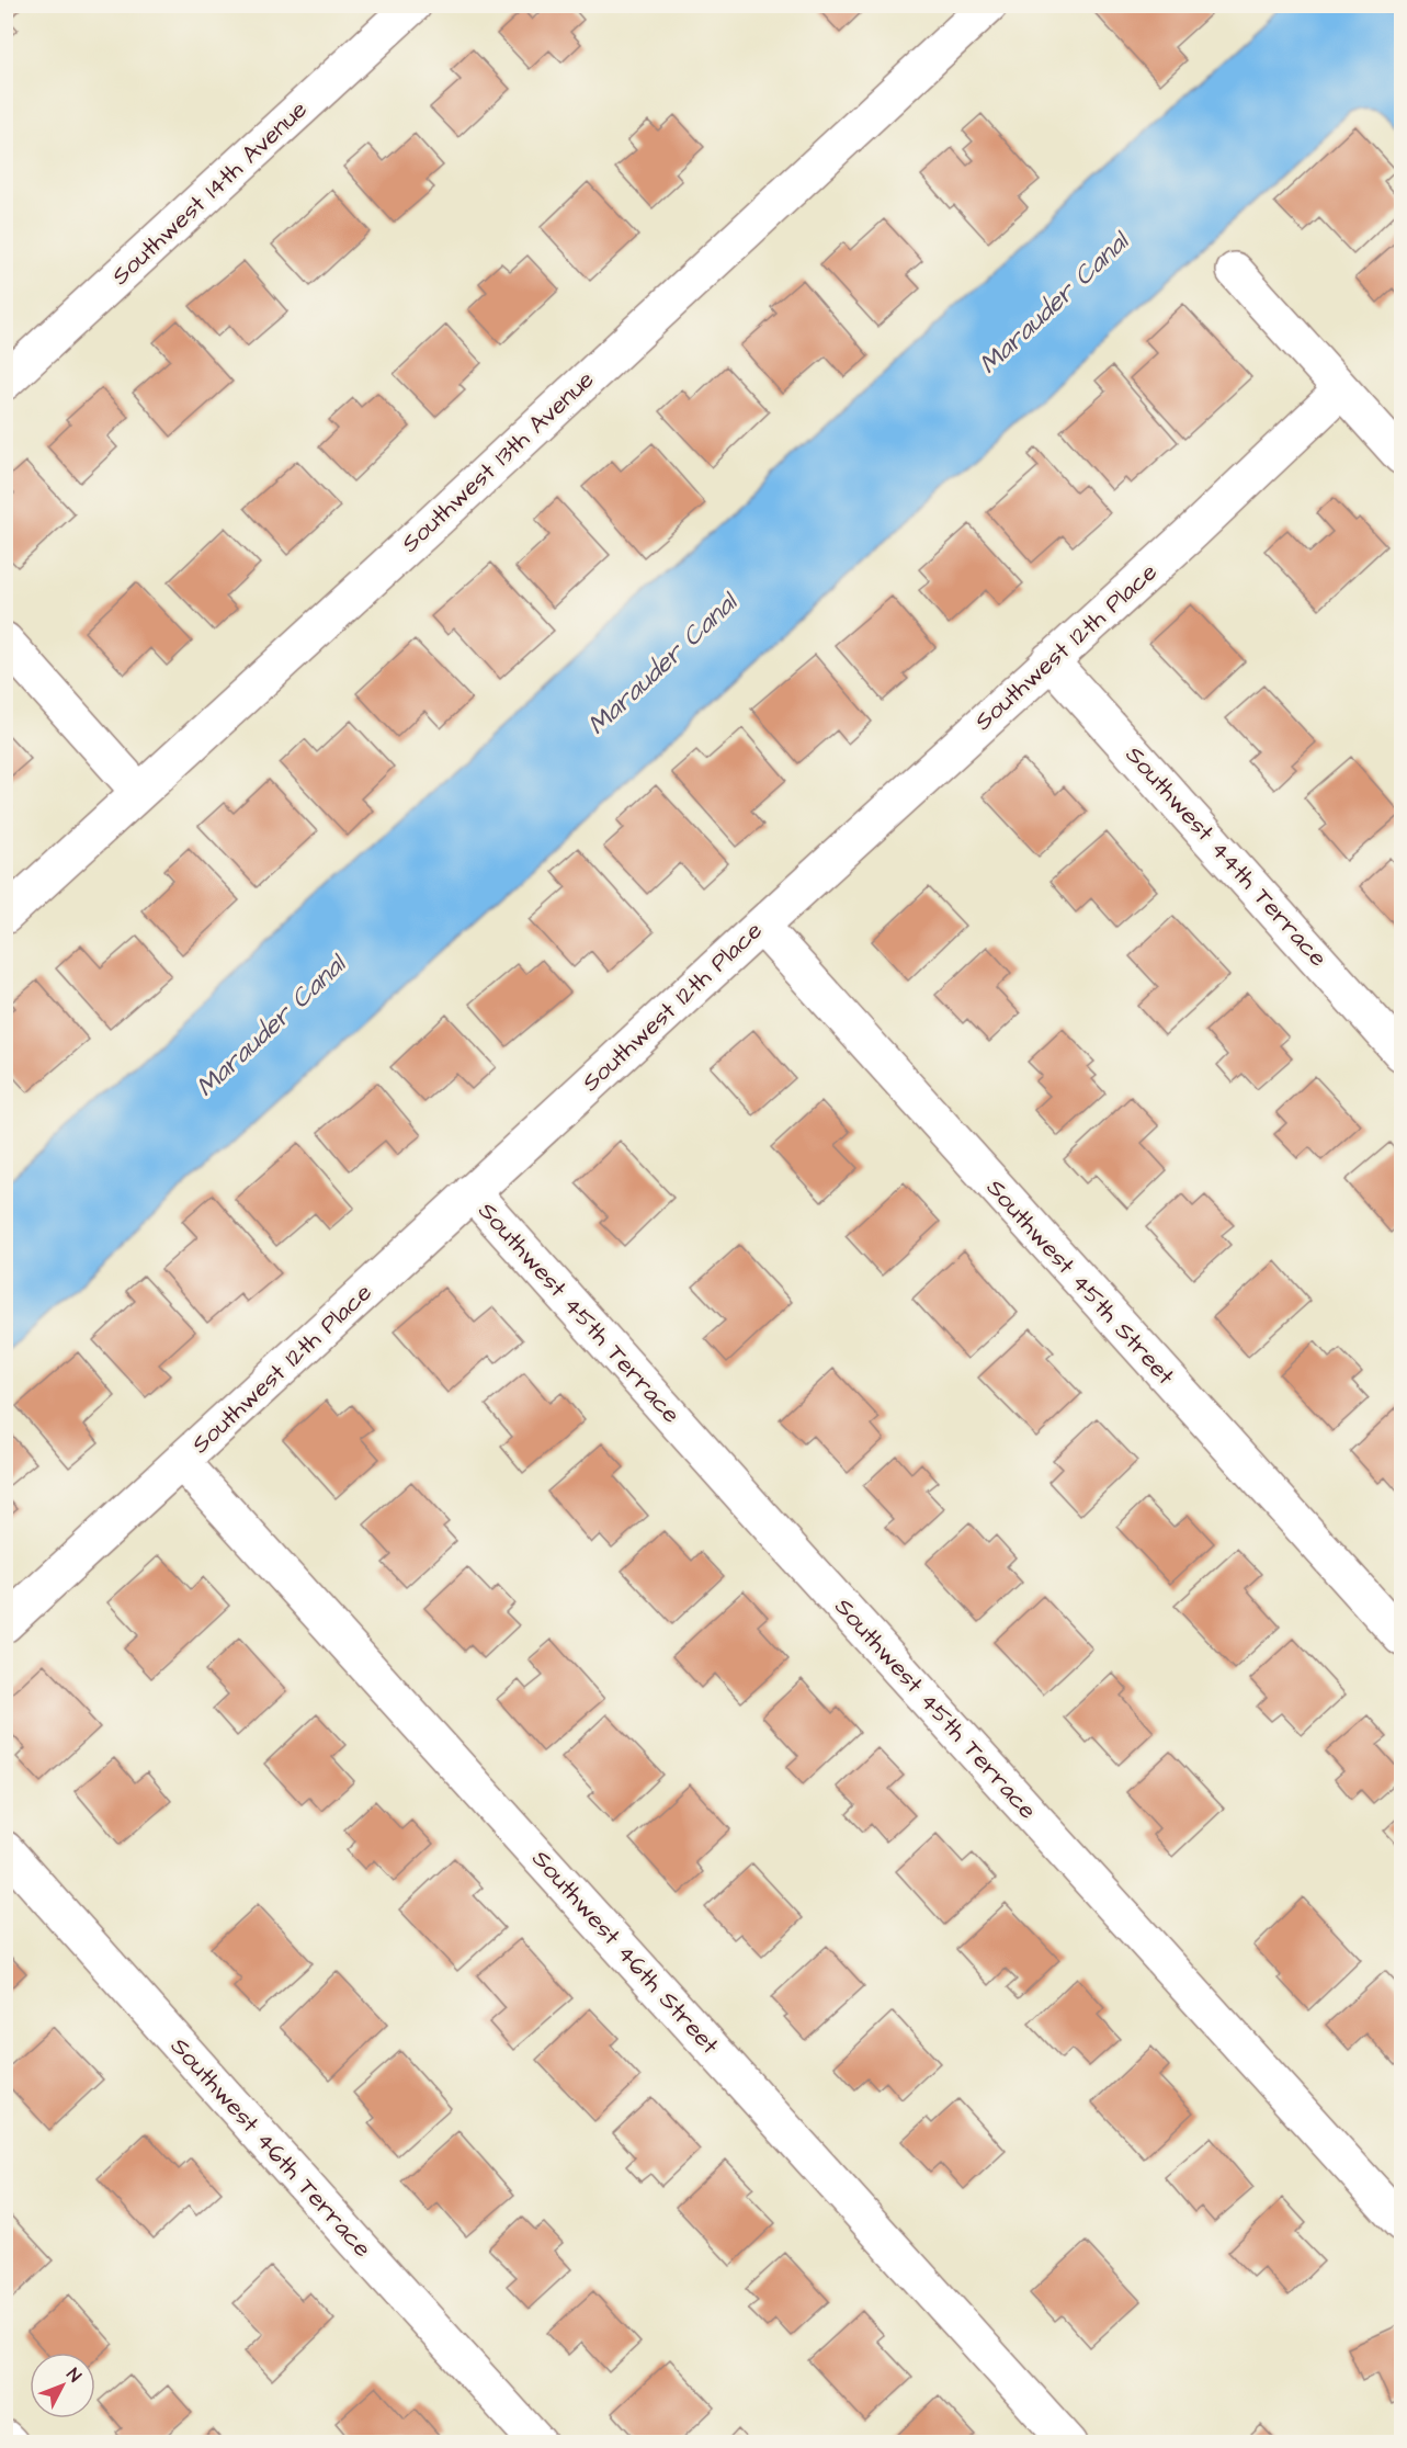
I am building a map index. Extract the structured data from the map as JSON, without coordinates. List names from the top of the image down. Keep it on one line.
{"streets":{"street":["Southwest 14th Avenue","Southwest 13th Avenue","Southwest 12th Place","Southwest 44th Terrace","Southwest 45th Street","Southwest 45th Terrace","Southwest 46th Street","Southwest 46th Terrace"]},"crossings":[["Southwest 12th Place","Southwest 44th Terrace"],["Southwest 12th Place","Southwest 45th Street"],["Southwest 12th Place","Southwest 45th Terrace"],["Southwest 12th Place","Southwest 46th Street"]],"water":["Marauder Canal"],"north":"top right"}
